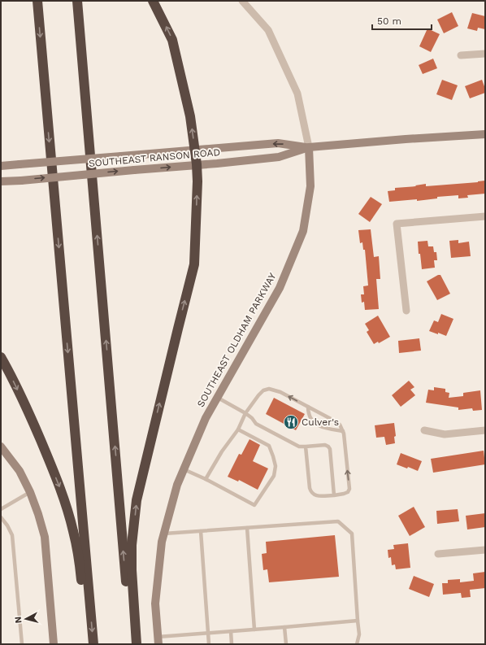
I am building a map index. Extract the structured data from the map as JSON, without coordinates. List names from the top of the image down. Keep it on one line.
{"streets":{"main road":["SOUTHEAST RANSON ROAD","SOUTHEAST OLDHAM PARKWAY"]},"crossings":[["SOUTHEAST RANSON ROAD","SOUTHEAST OLDHAM PARKWAY"]],"places":{"restaurant":["Culver's"]},"scale_bar":"50 m","north":"left"}
